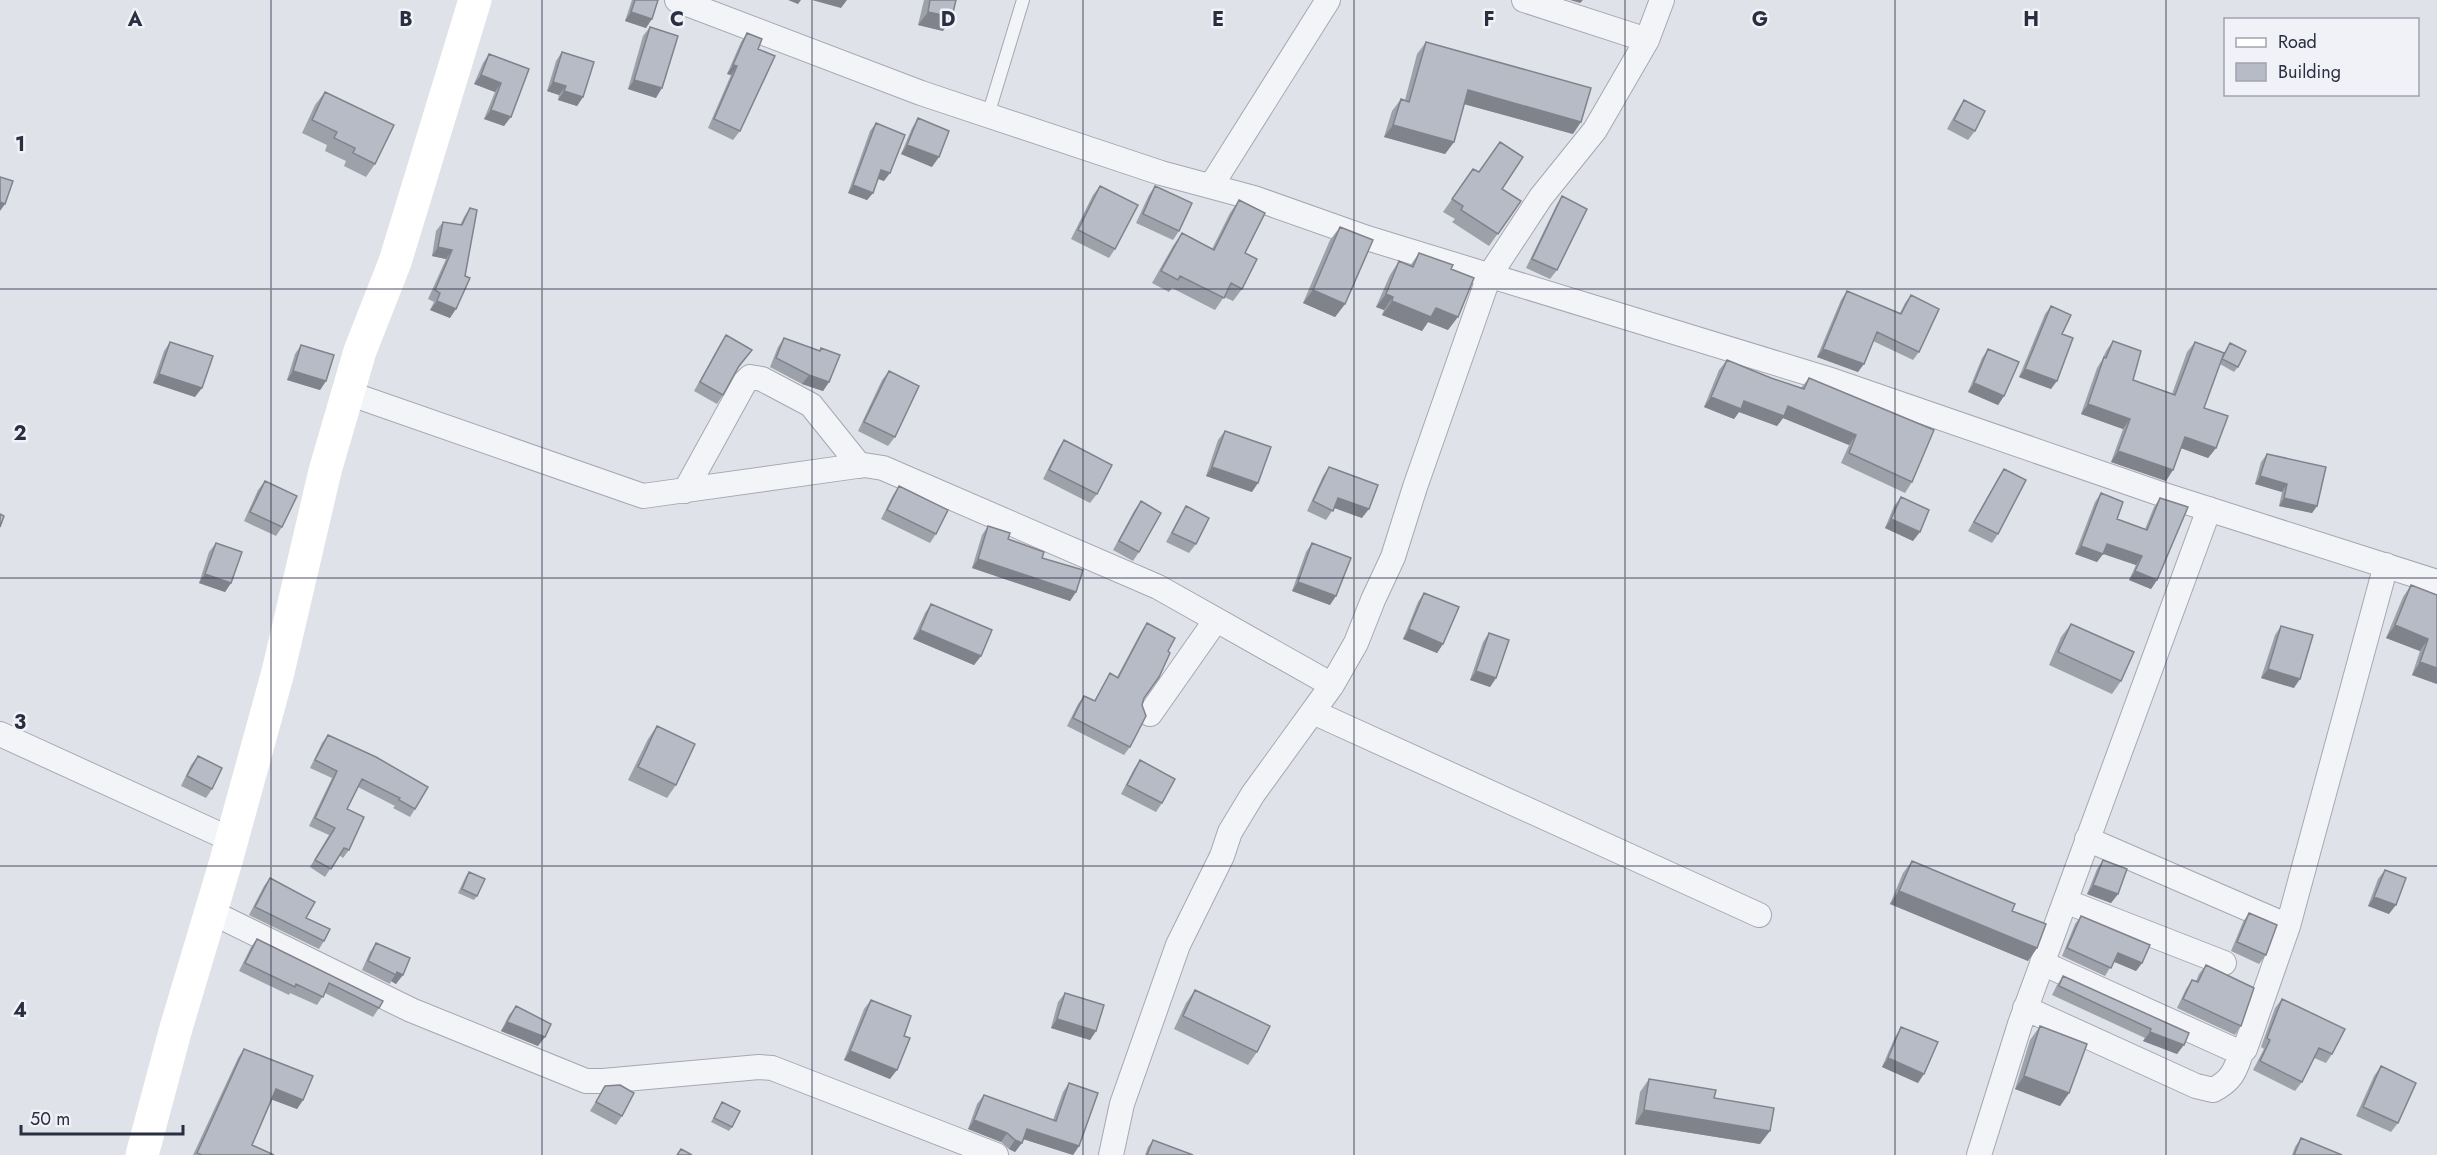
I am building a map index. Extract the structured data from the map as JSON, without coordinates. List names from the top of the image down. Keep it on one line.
{"legend":["Road","Building"],"scale_bar":"50 m","grid":{"columns":["A","B","C","D","E","F","G","H"],"rows":["1","2","3","4"]}}
